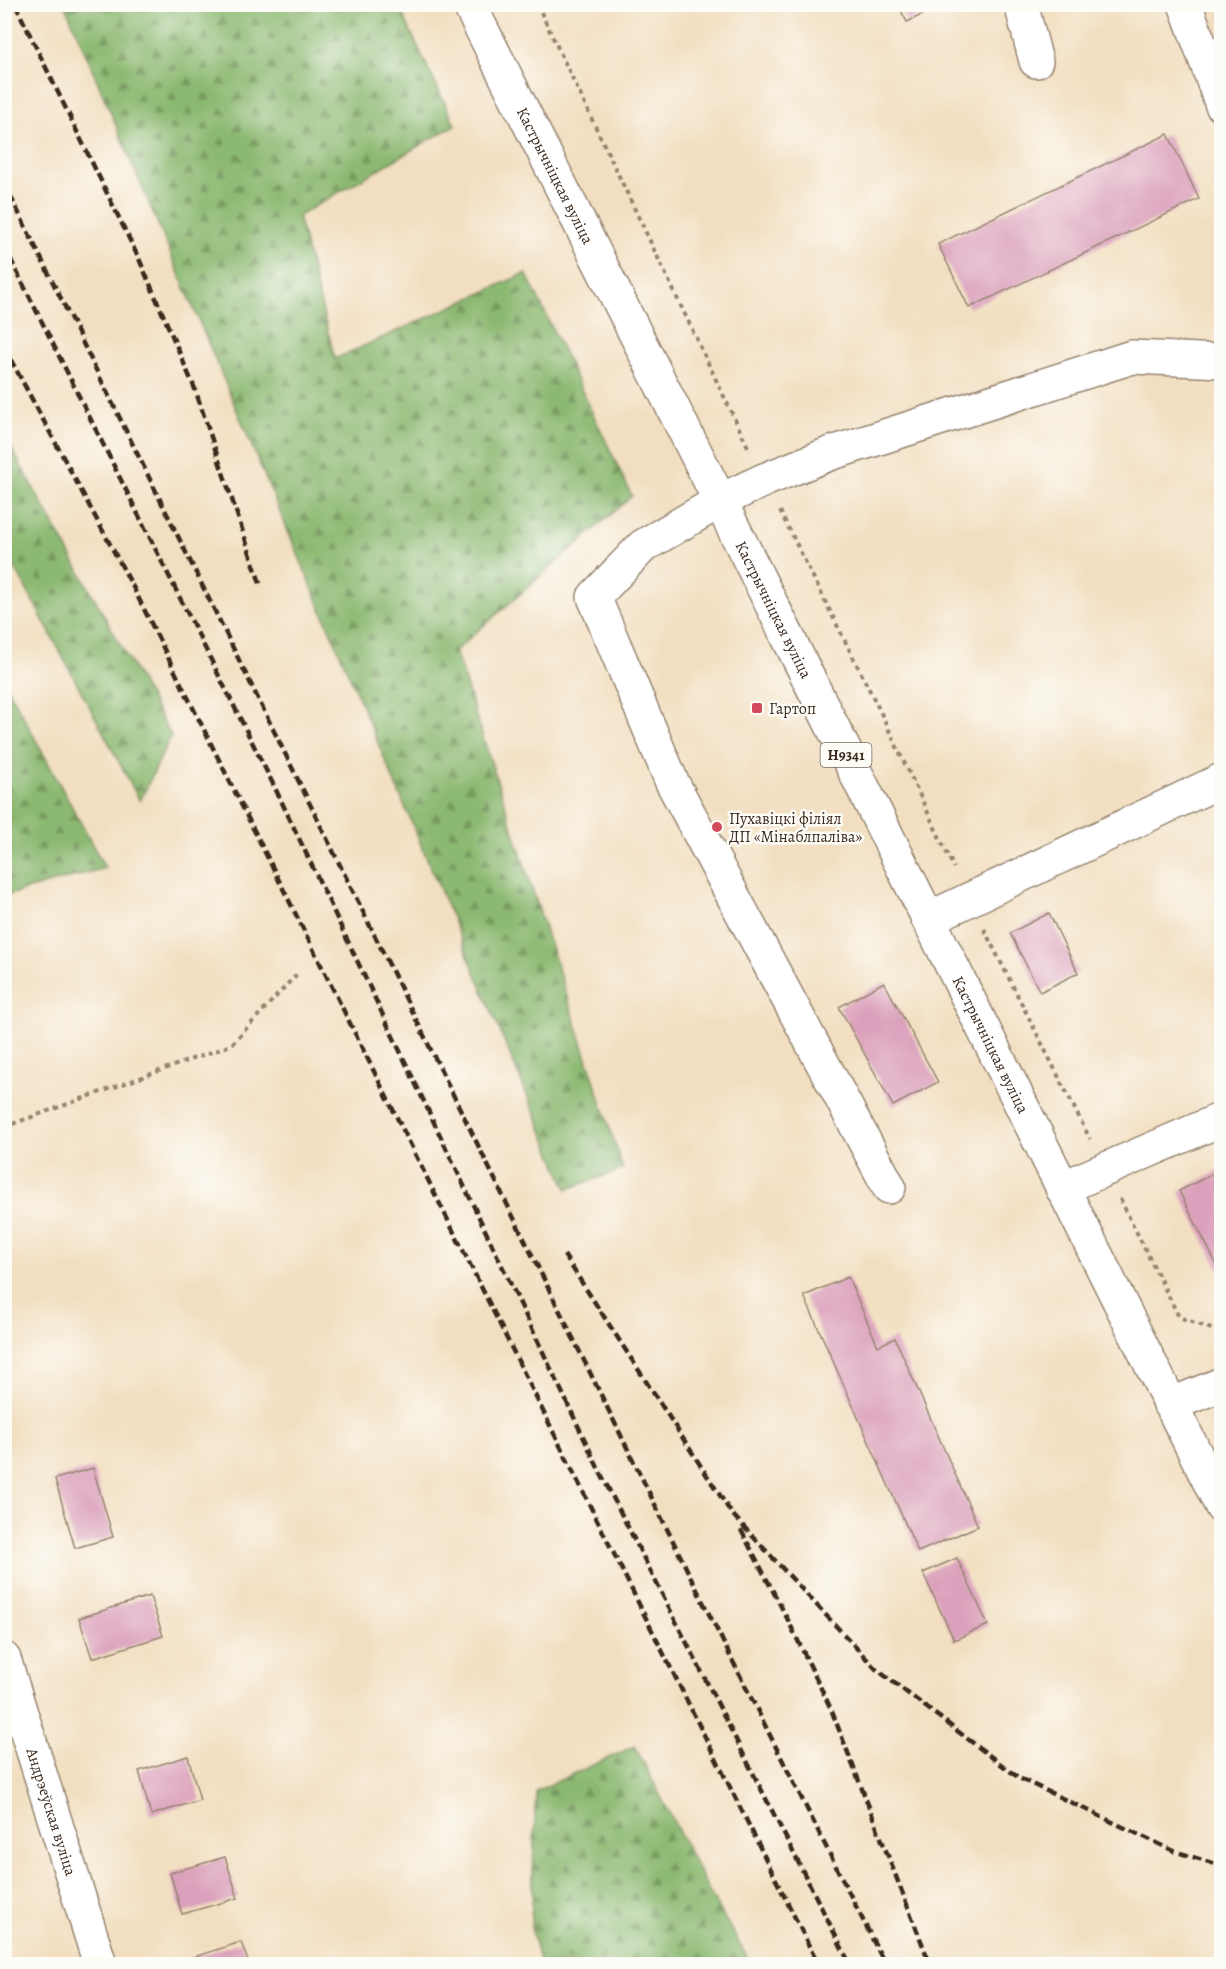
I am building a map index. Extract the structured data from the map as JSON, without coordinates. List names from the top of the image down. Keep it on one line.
{"streets":{"main road":["Кастрычніцкая вуліца","Н9341","Андрэеўская вуліца"]},"places":{"transit":["Гартоп"],"other":["Пухавіцкі філіял ДП «Мінаблпаліва»"]}}
